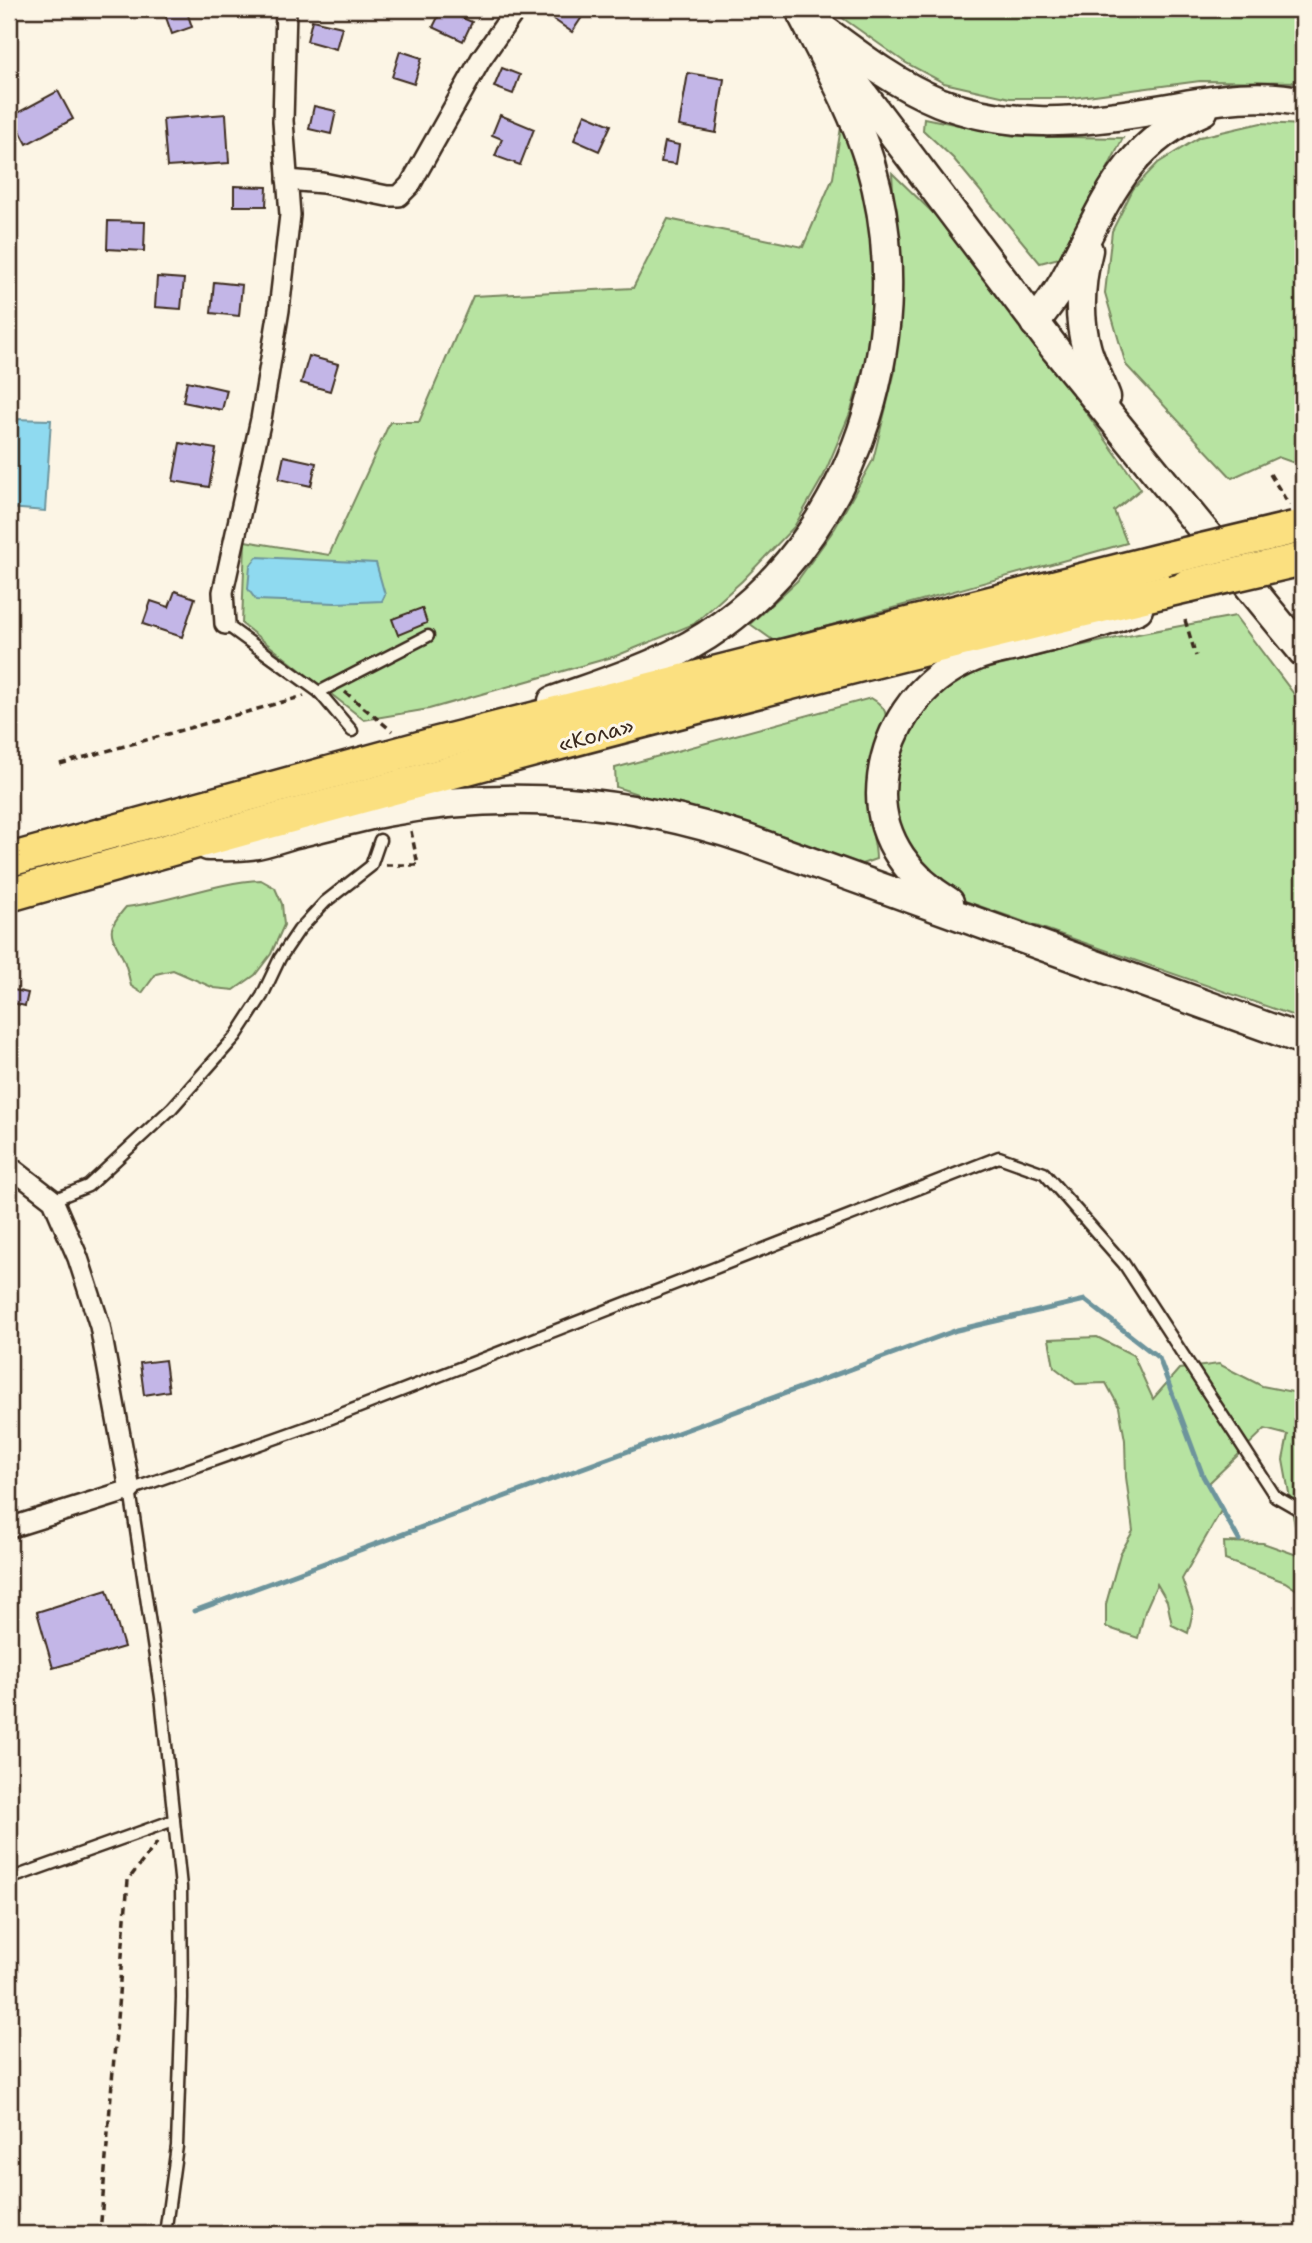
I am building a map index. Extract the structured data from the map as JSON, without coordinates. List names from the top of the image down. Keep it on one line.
{"streets":{"highway":["«Кола»"]}}
